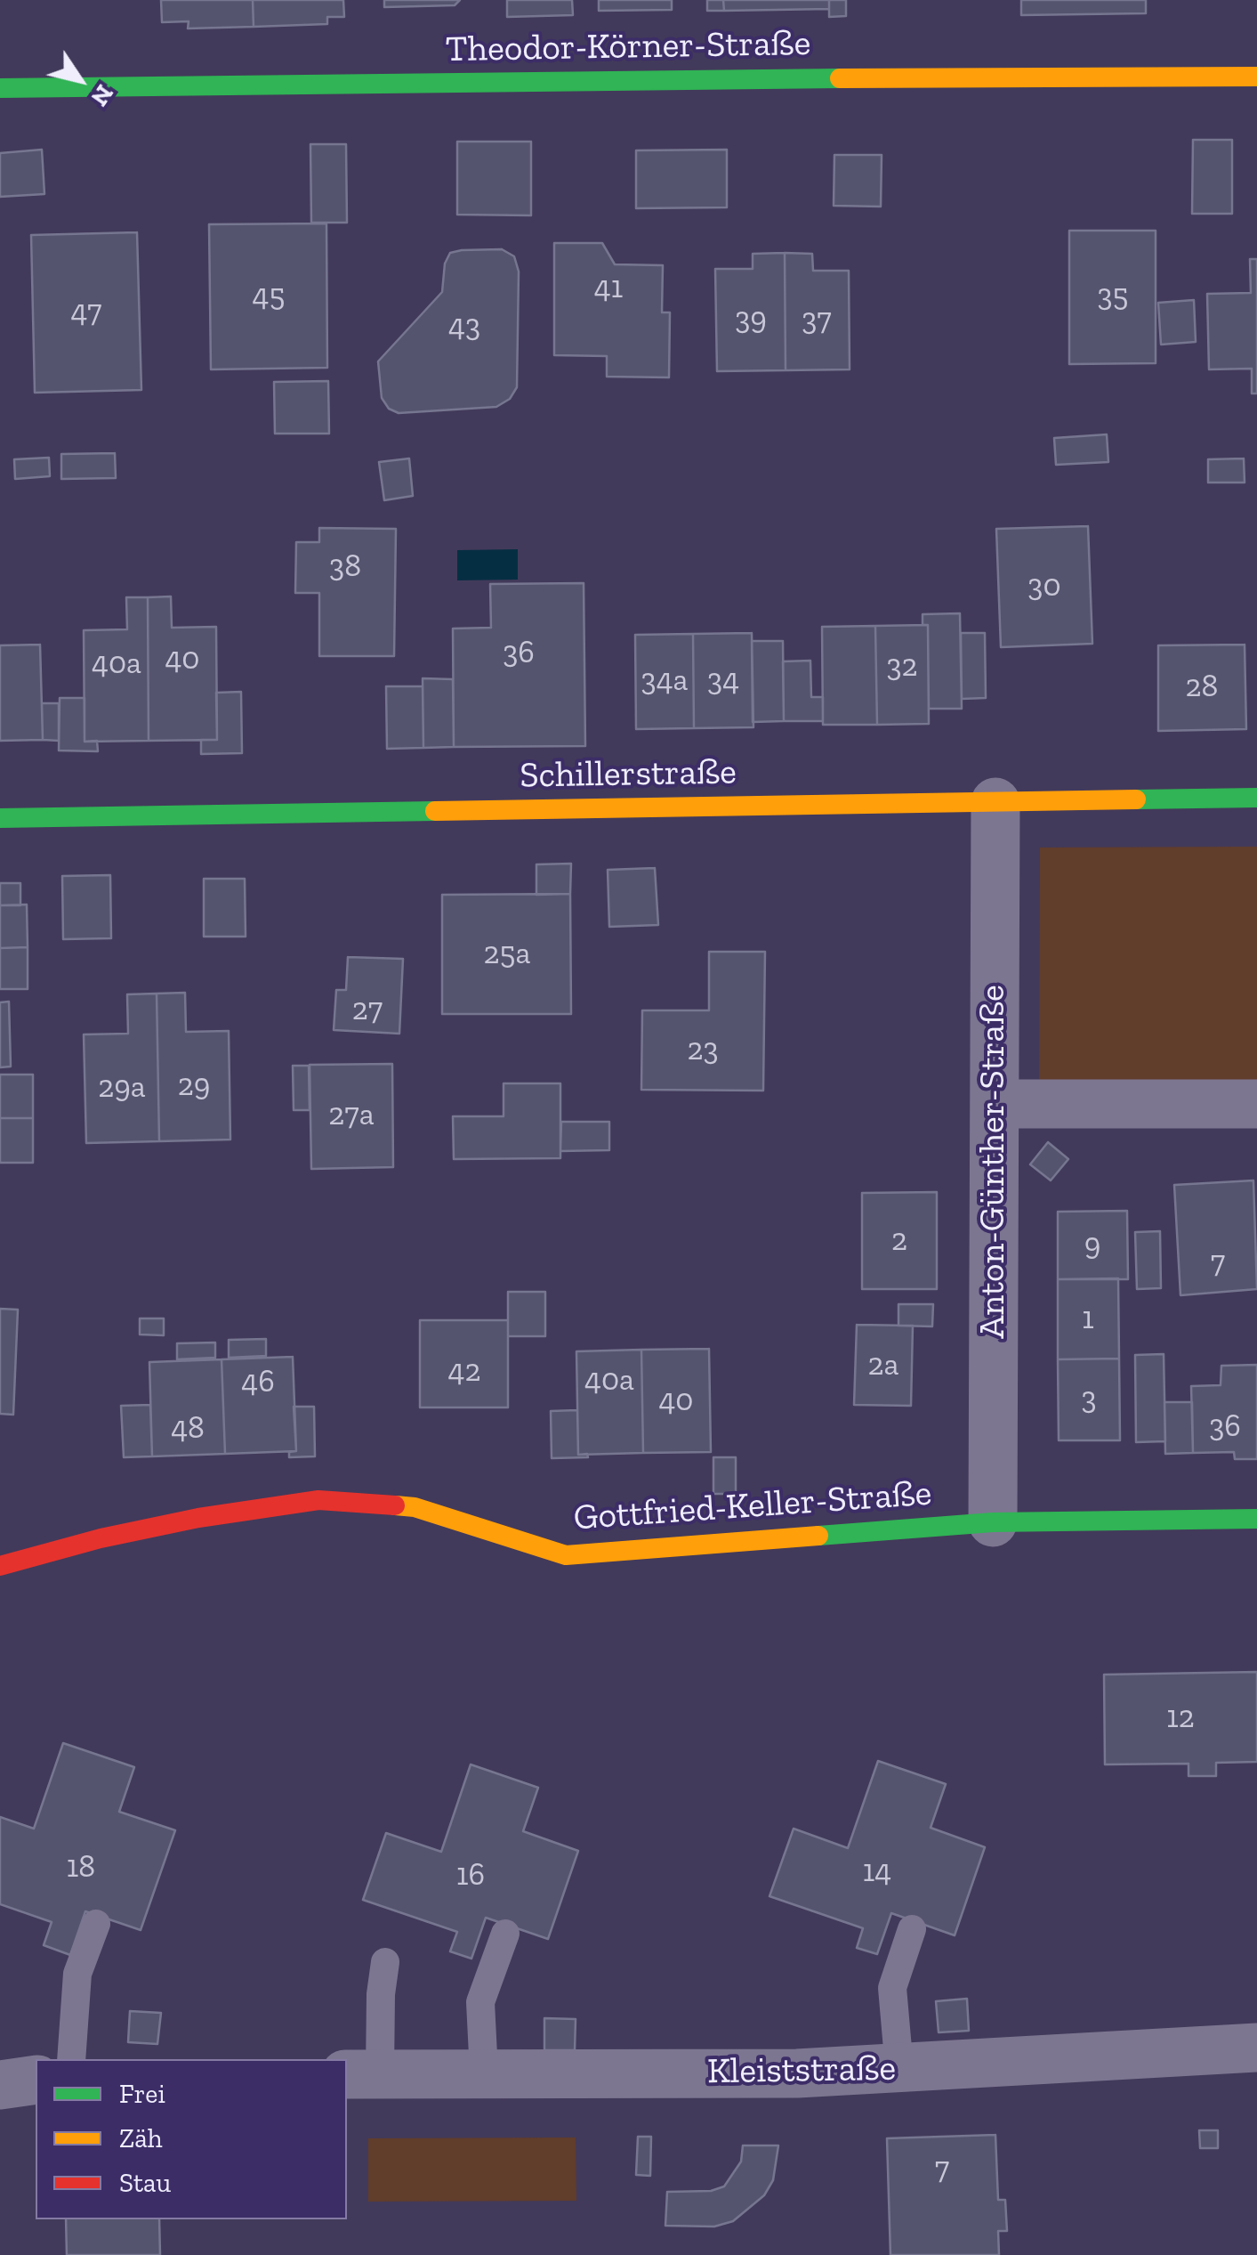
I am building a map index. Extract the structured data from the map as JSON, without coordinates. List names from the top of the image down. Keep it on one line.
{"streets":{"street":["Theodor-Körner-Straße","Schillerstraße","Anton-Günther-Straße","Gottfried-Keller-Straße","Kleiststraße"]},"crossings":[["Schillerstraße","Anton-Günther-Straße"],["Anton-Günther-Straße","Gottfried-Keller-Straße"]],"house_numbers":["41","45","35","47","39","37","43","38","30","36","40","40a","32","34a","34","28","25a","27","23","29","29a","27a","2","9","7","1","2a","42","40a","46","3","40","36","48","12","18","14","16","7"],"legend":["Frei","Zäh","Stau"],"north":"bottom right"}
